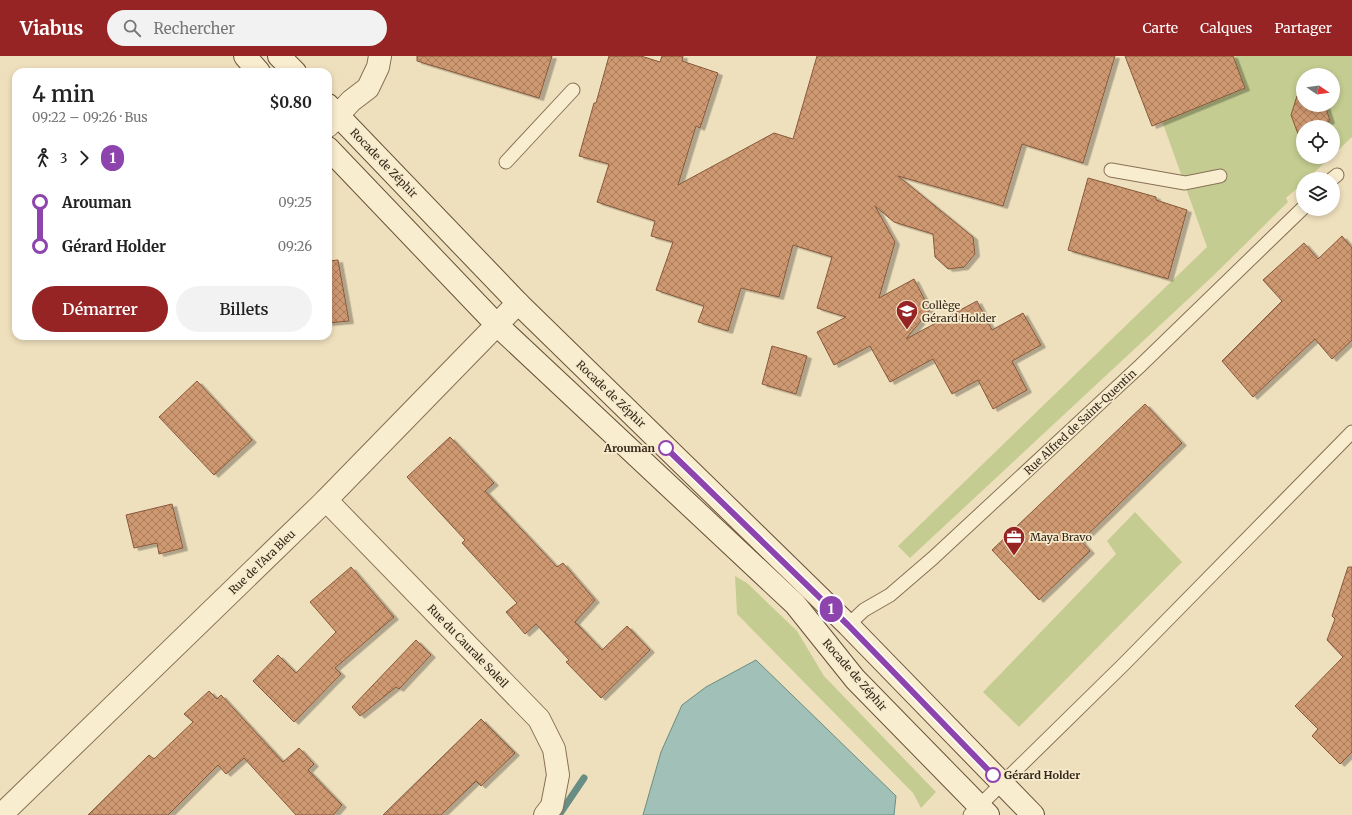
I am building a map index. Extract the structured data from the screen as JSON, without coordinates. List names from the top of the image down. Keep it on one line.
{"streets":{"main road":["Rocade de Zéphir","Rue de l'Ara Bleu","Rue du Caurale Soleil"],"lane":["Rue Alfred de Saint-Quentin"]},"crossings":[["Rocade de Zéphir","Rue Alfred de Saint-Quentin"],["Rocade de Zéphir","Rue de l'Ara Bleu"],["Rue de l'Ara Bleu","Rue du Caurale Soleil"]],"places":{"school or university":["Collège Gérard Holder"],"other":["Arouman","Gérard Holder"],"office":["Maya Bravo"]},"lines":["bus line 1"],"north":"right","page":{"header":"Viabus","search":"Rechercher","nav":["Carte","Calques","Partager"],"on_map":"1","heading":["4 min","09:22 – 09:26 · Bus","$0.80"],"legs":["3","1"],"list":[{"name":"Arouman","value":"09:25"},{"name":"Gérard Holder","value":"09:26"}],"buttons":["Démarrer","Billets"]}}
